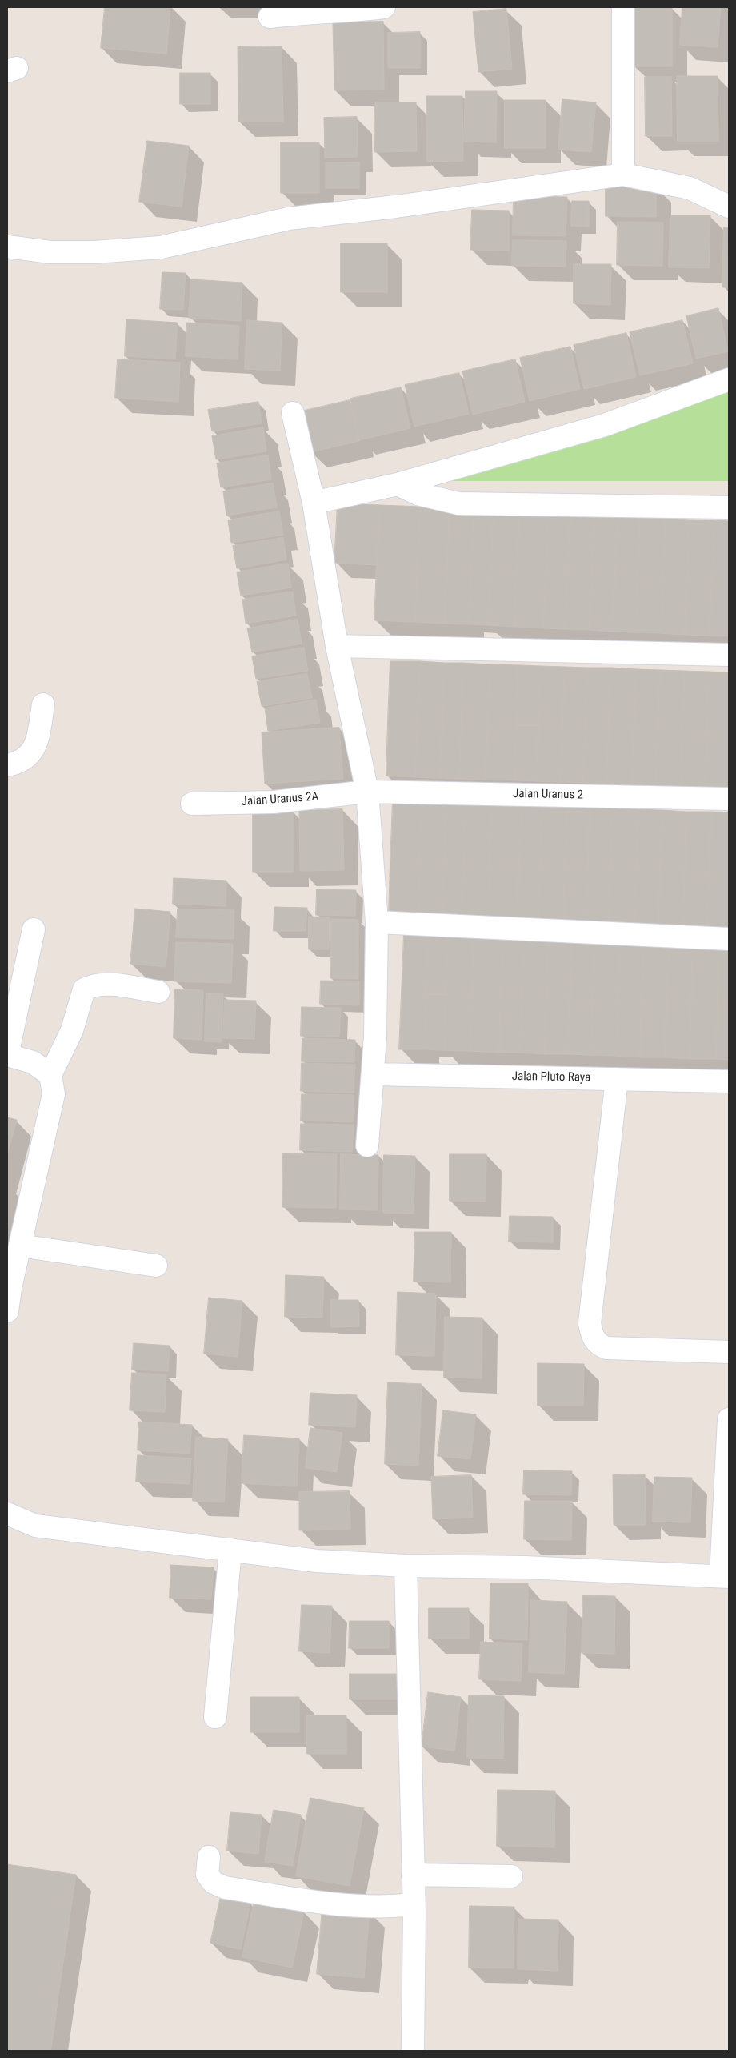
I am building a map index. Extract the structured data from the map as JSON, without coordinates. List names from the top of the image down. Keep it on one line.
{"streets":{"street":["Jalan Uranus 2","Jalan Uranus 2A","Jalan Pluto Raya"]},"crossings":[["Jalan Uranus 2","Jalan Uranus 2A"]]}
